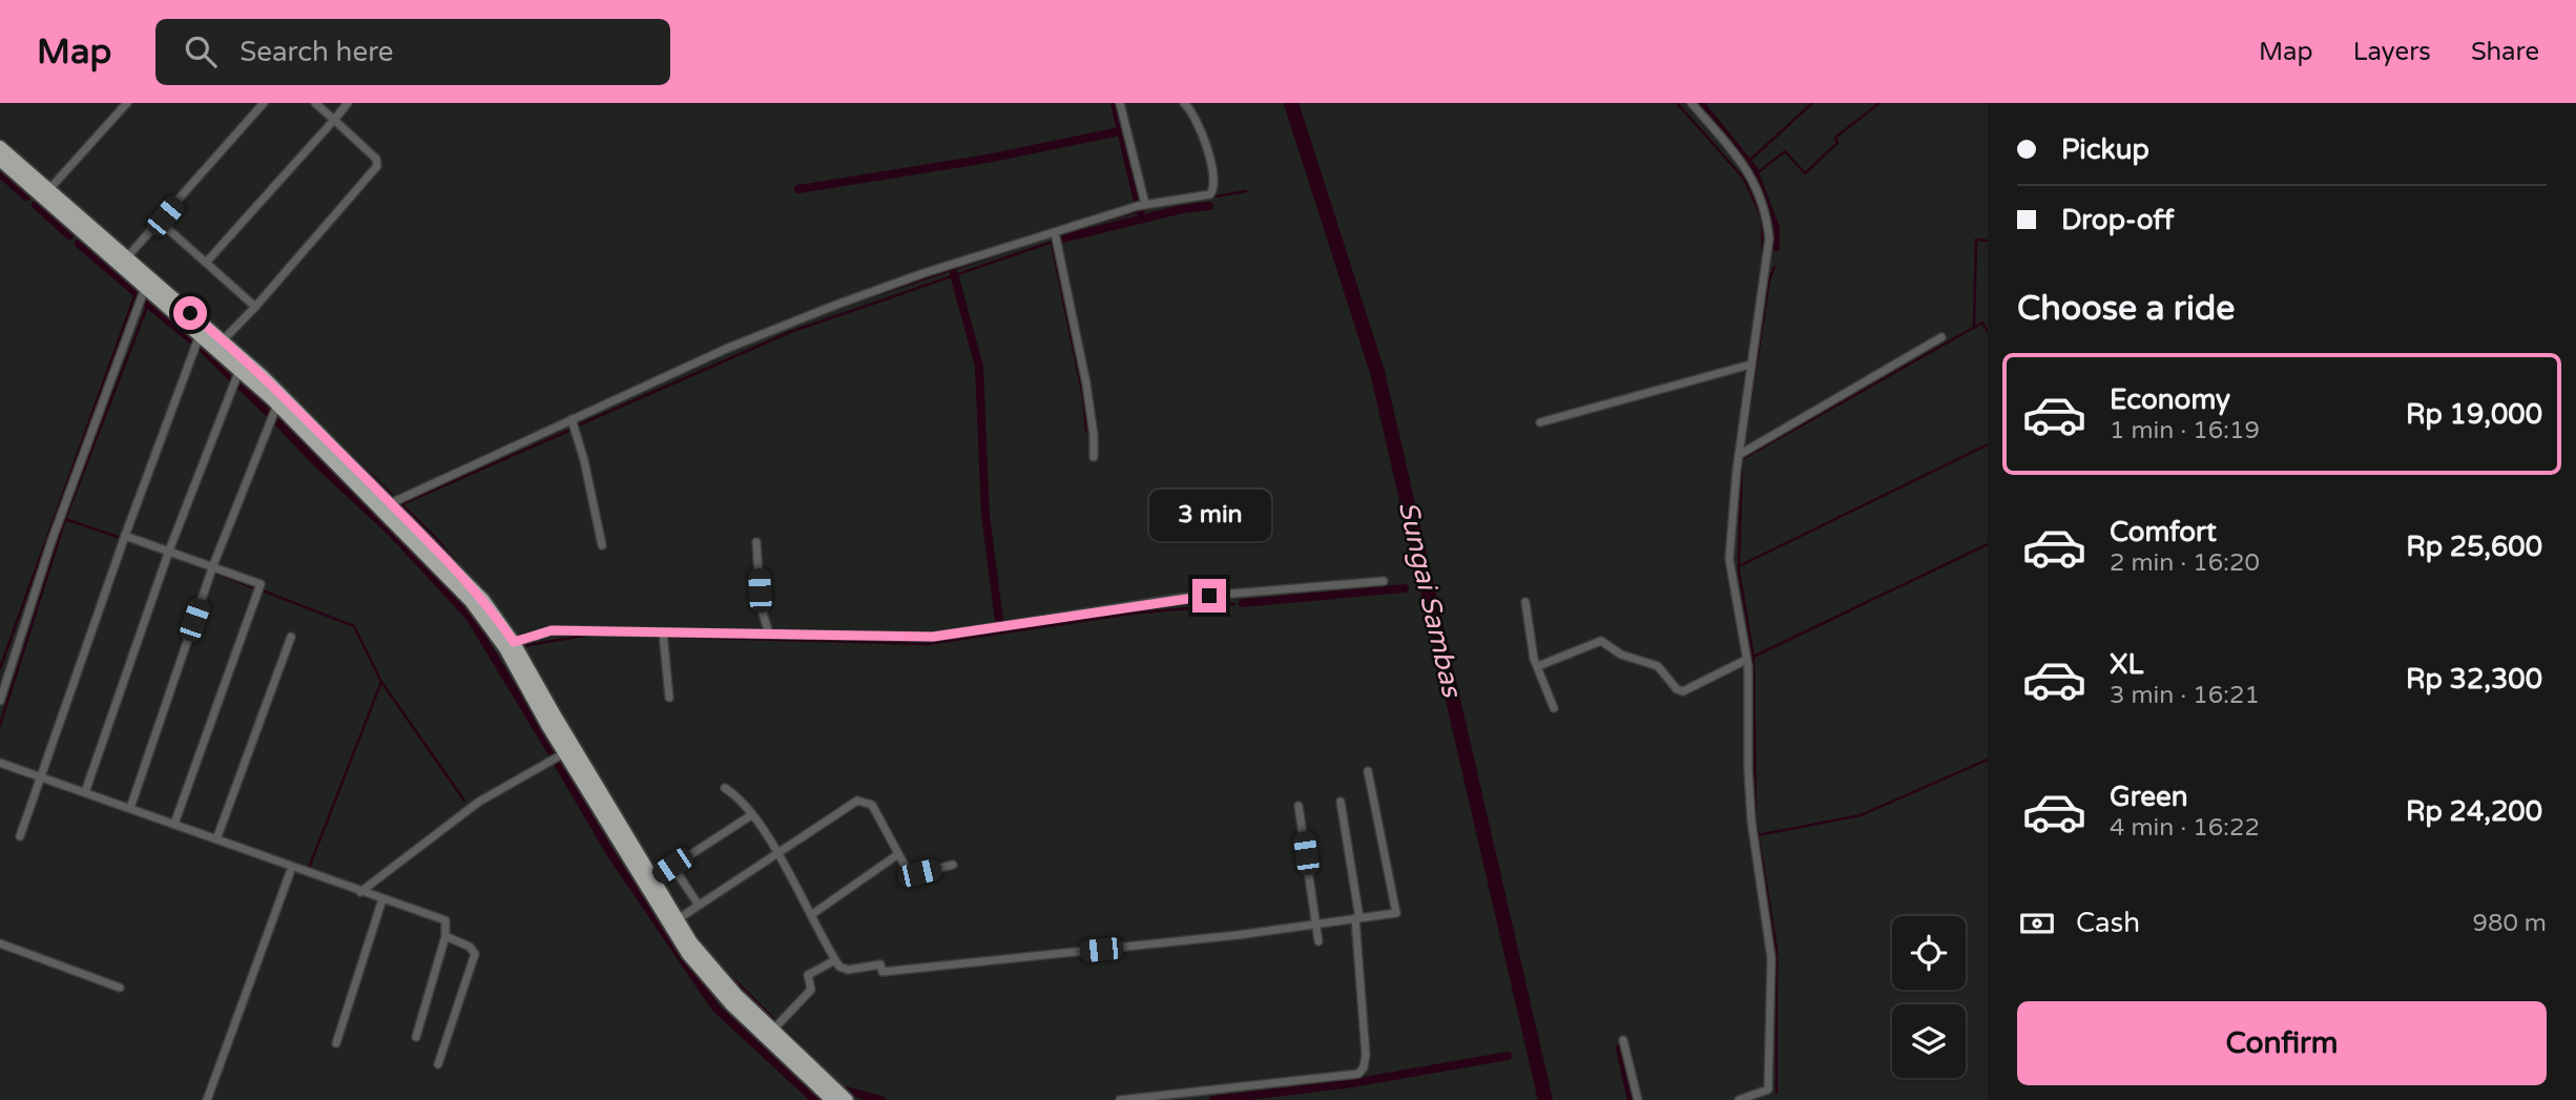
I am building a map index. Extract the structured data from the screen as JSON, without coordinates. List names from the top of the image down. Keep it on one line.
{"water":["Sungai Sambas"],"page":{"header":"Map","search":"Search here","nav":["Map","Layers","Share"],"banner":["Pickup","Drop-off"],"heading":"Choose a ride","list":[{"name":"Economy","note":"1 min · 16:19","value":"Rp 19,000"},{"name":"Comfort","note":"2 min · 16:20","value":"Rp 25,600"},{"name":"XL","note":"3 min · 16:21","value":"Rp 32,300"},{"name":"Green","note":"4 min · 16:22","value":"Rp 24,200"}],"bubble":"3 min","pay":["Cash","980 m"],"buttons":"Confirm"}}
